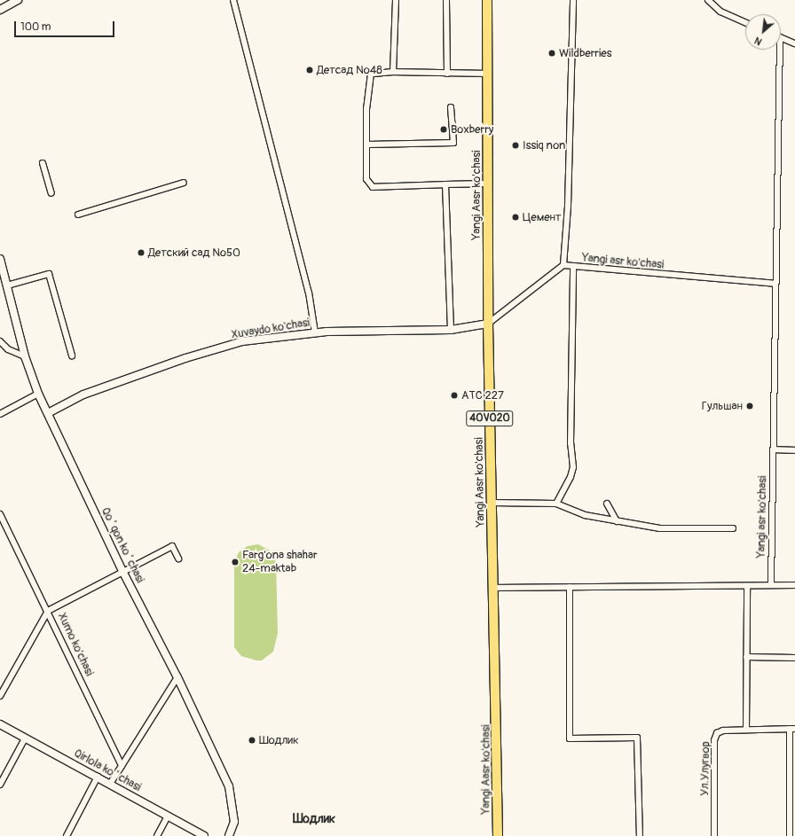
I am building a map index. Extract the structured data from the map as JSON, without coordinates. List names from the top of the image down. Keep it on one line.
{"streets":{"main road":["Yangi Aasr ko'chasi","40V020"],"street":["Yangi asr ko'chasi","Xuvaydo ko'chasi","Qoʻqon koʻchasi","Xumo ko'chasi","Ул.Улугвор","Qirlola koʻchasi"]},"crossings":[["Yangi Aasr ko'chasi","Xuvaydo ko'chasi"],["Xuvaydo ko'chasi","Qoʻqon koʻchasi"]],"districts":["Шодлик"],"places":["Wildberries","Детсад №48","Boxberry","Issiq non","Цемент","Детский сад №50","АТС 227","Гульшан","Farg'ona shahar 24-maktab","Шодлик"],"scale_bar":"100 m","north":"bottom left"}
